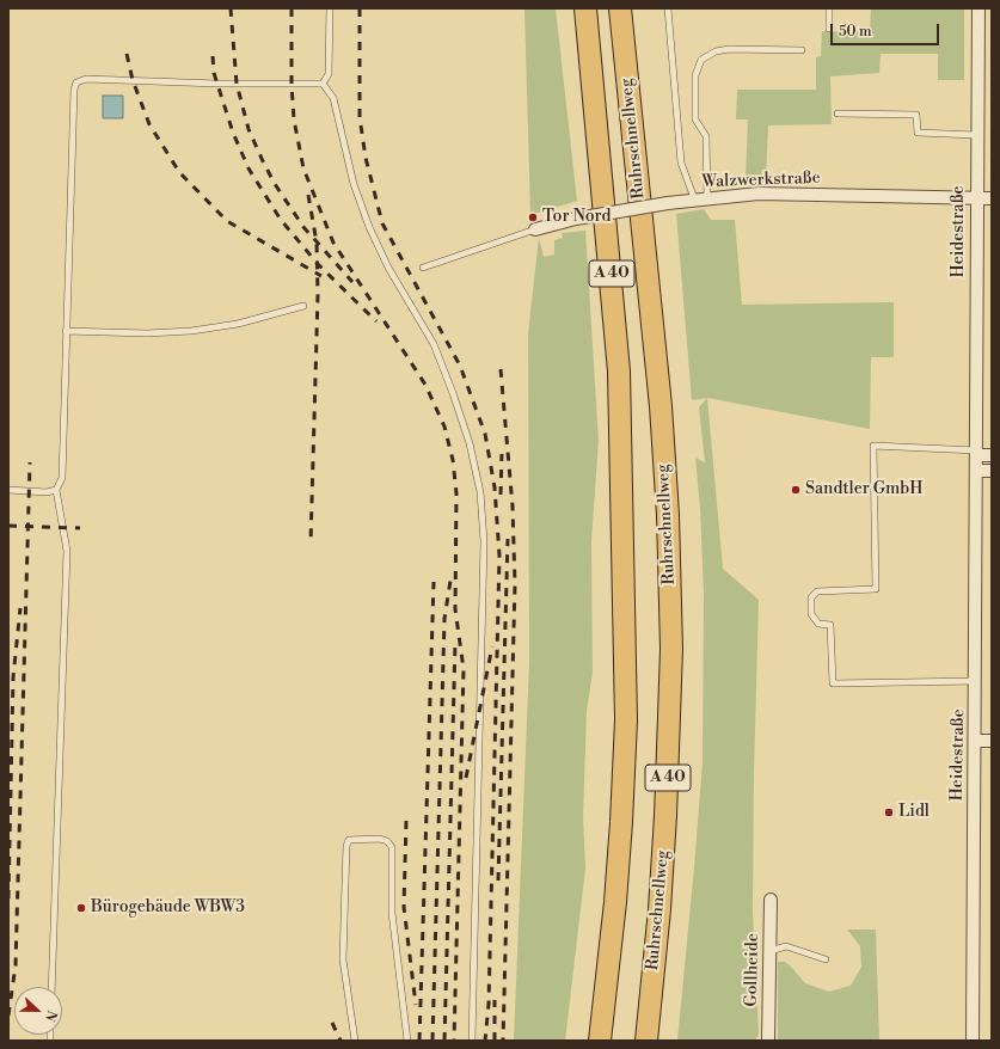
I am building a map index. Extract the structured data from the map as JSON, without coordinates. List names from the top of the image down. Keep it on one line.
{"streets":{"highway":["Ruhrschnellweg","A 40"],"street":["Walzwerkstraße","Heidestraße","Gollheide"]},"crossings":[["Walzwerkstraße","Heidestraße"]],"places":["Tor Nord","Sandtler GmbH","Lidl","Bürogebäude WBW3"],"scale_bar":"50 m","north":"right"}
